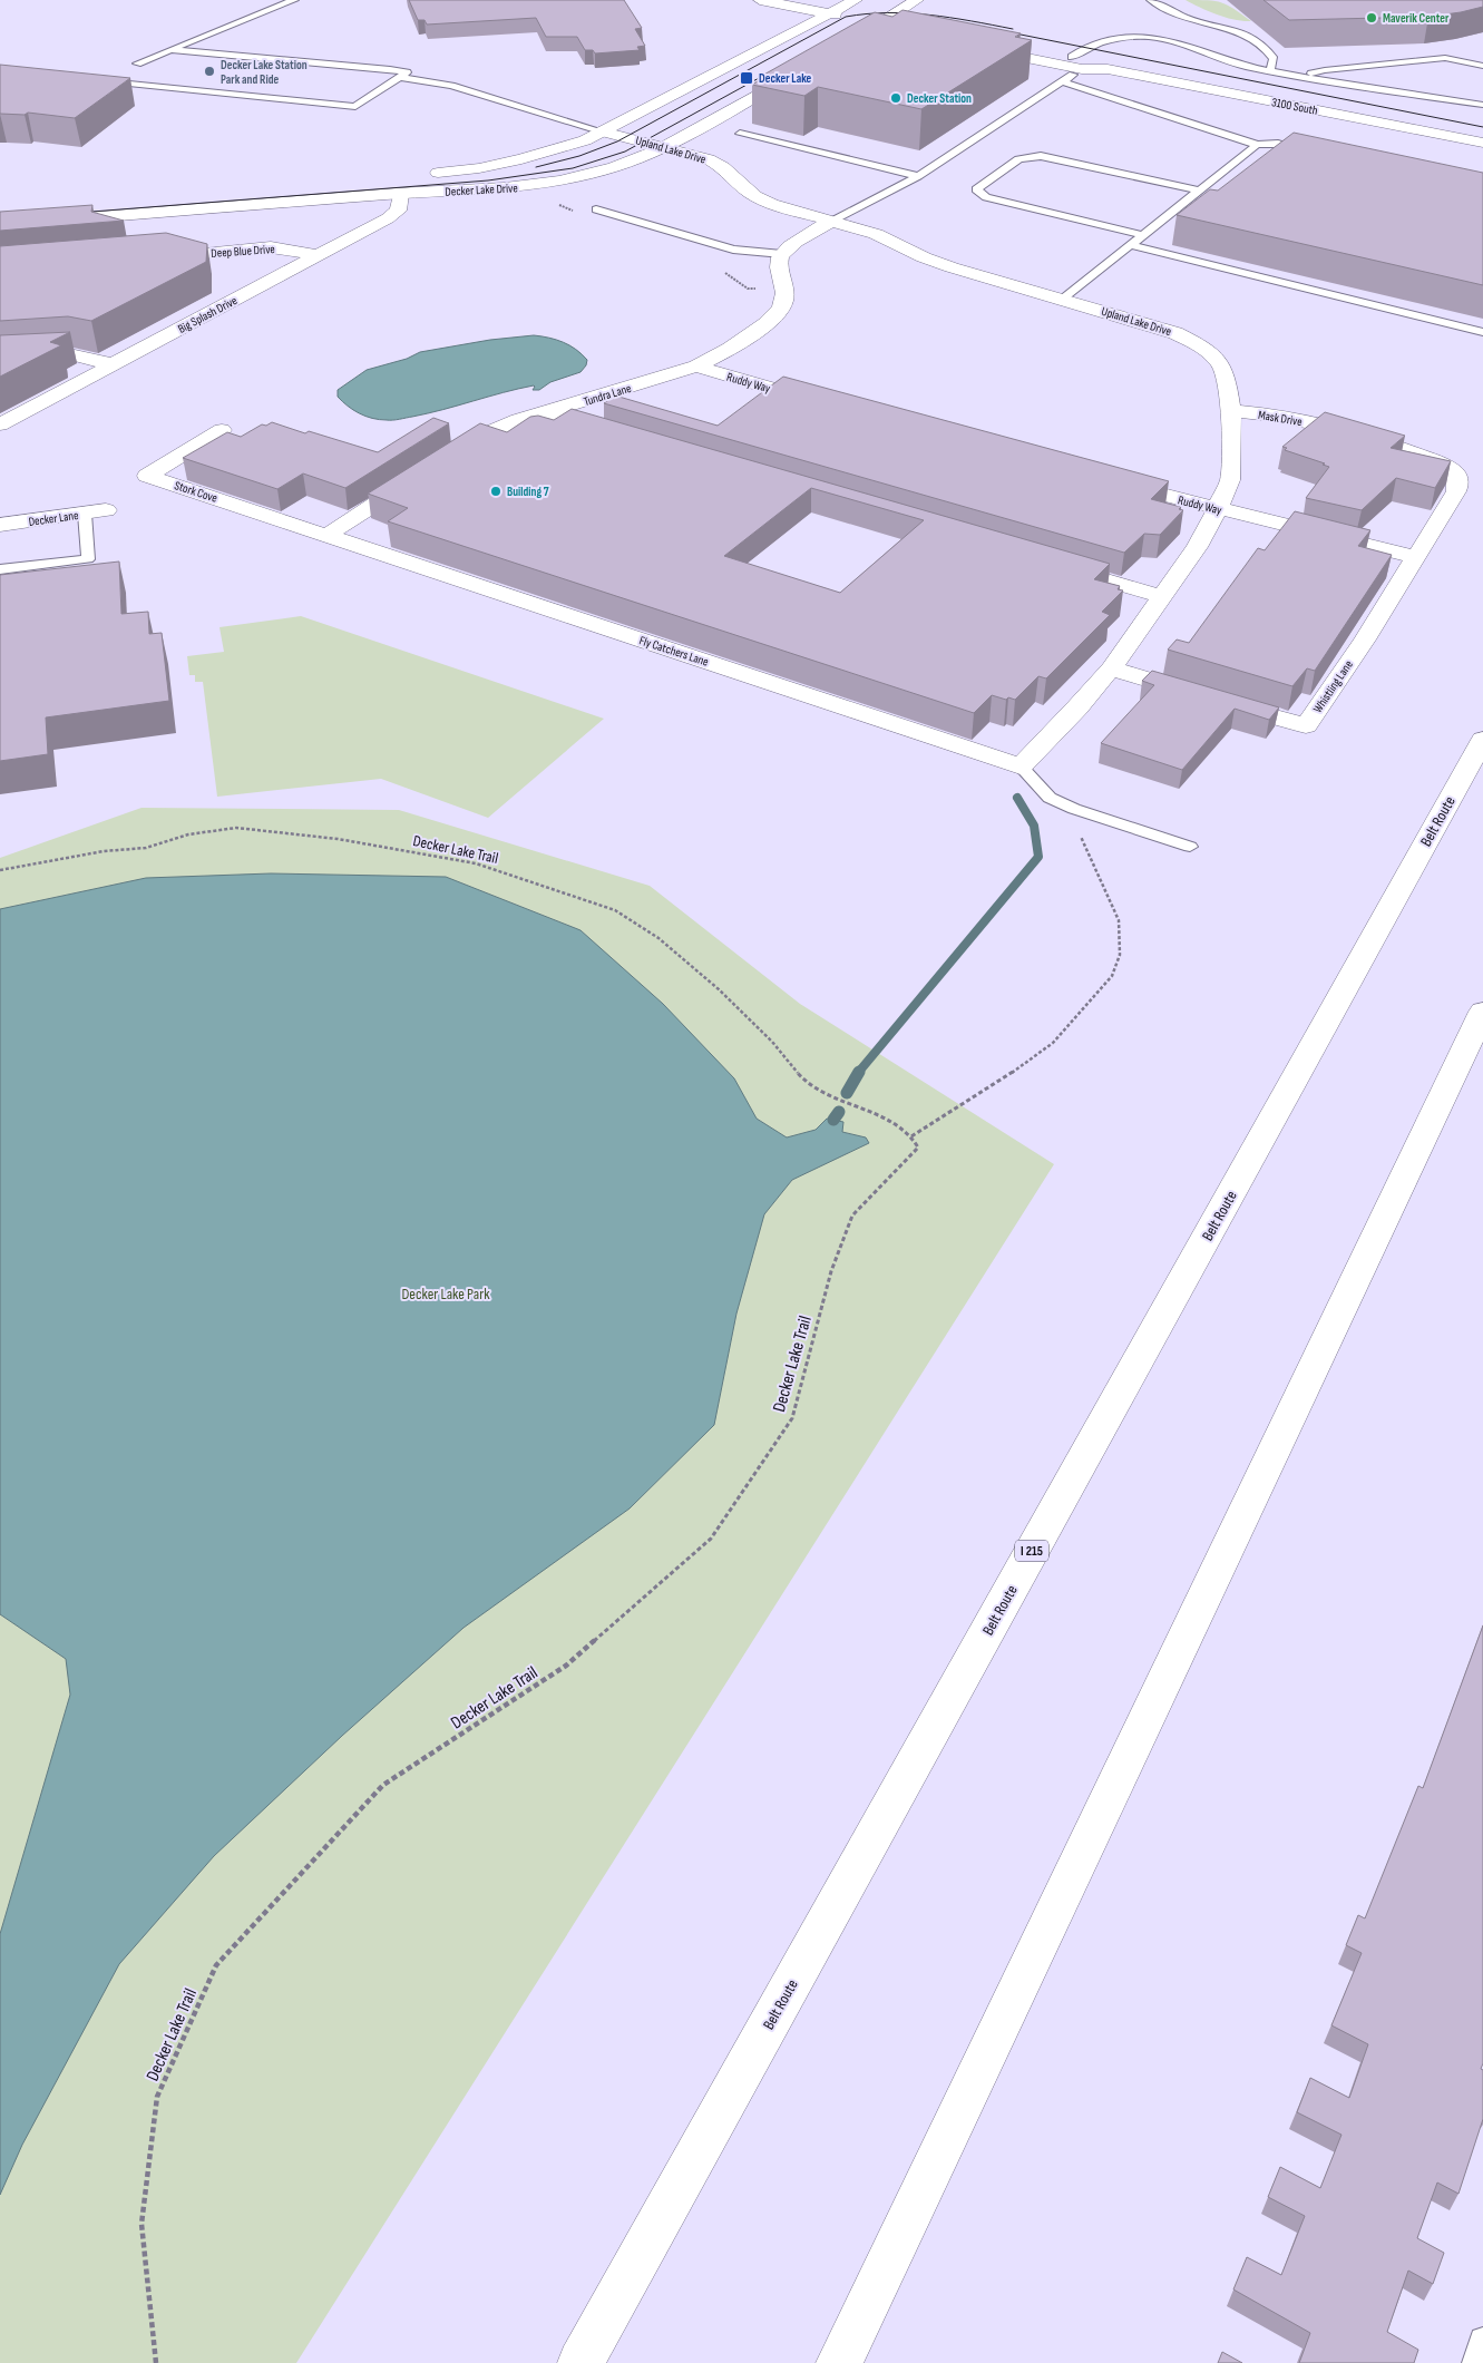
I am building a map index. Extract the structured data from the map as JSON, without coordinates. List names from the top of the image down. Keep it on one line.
{"streets":{"main road":["3100 South","Upland Lake Drive","Decker Lake Drive","Deep Blue Drive","Big Splash Drive","Ruddy Way","Tundra Lane","Mask Drive","Stork Cove","Decker Lane","Fly Catchers Lane","Whistling Lane","Belt Route","I 215"],"path":["Decker Lake Trail"]},"crossings":[["Upland Lake Drive","Decker Lake Drive"],["Upland Lake Drive","Ruddy Way"],["Upland Lake Drive","Mask Drive"],["Upland Lake Drive","Fly Catchers Lane"],["Upland Lake Drive","Whistling Lane"],["Decker Lake Drive","Big Splash Drive"],["Deep Blue Drive","Big Splash Drive"],["Ruddy Way","Tundra Lane"],["Ruddy Way","Whistling Lane"],["Mask Drive","Whistling Lane"],["Stork Cove","Fly Catchers Lane"]],"parks":["Decker Lake Park"],"places":{"other":["Maverik Center","Decker Lake Station Park and Ride","Decker Station","Building 7"],"transit":["Decker Lake"]}}
